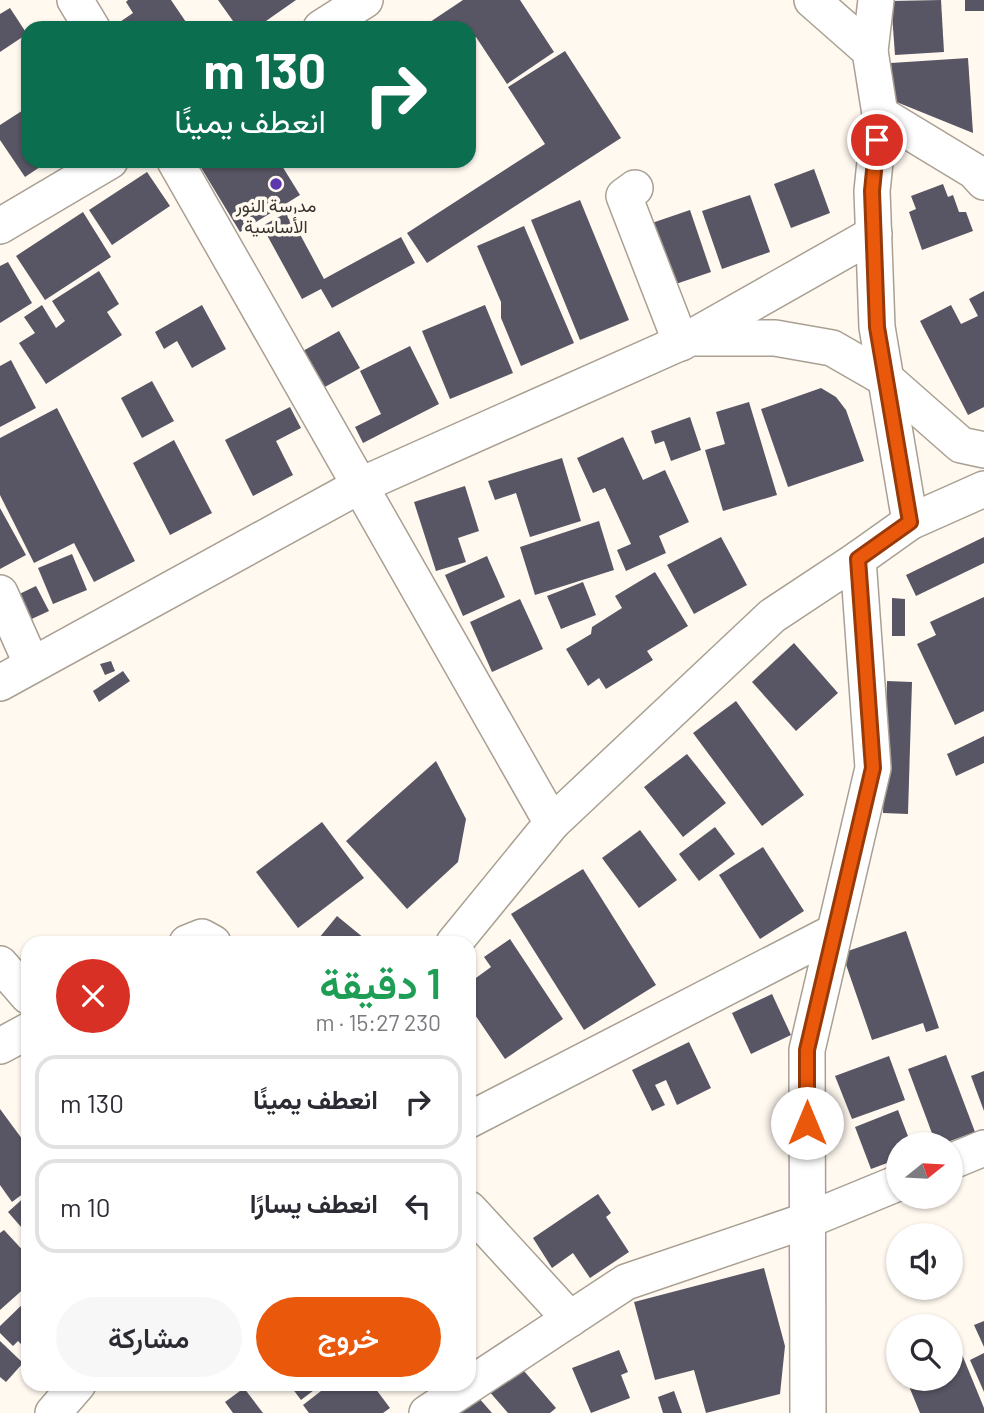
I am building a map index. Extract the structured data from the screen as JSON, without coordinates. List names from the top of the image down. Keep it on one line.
{"places":["مدرسة النور الأساسية"],"north":"right","page":{"turn":["130 m","انعطف يمينًا"],"heading":["1 دقيقة","230 m · 15:27"],"list":[{"name":"انعطف يمينًا","value":"130 m"},{"name":"انعطف يسارًا","value":"10 m"}],"buttons":["خروج","مشاركة"]}}
